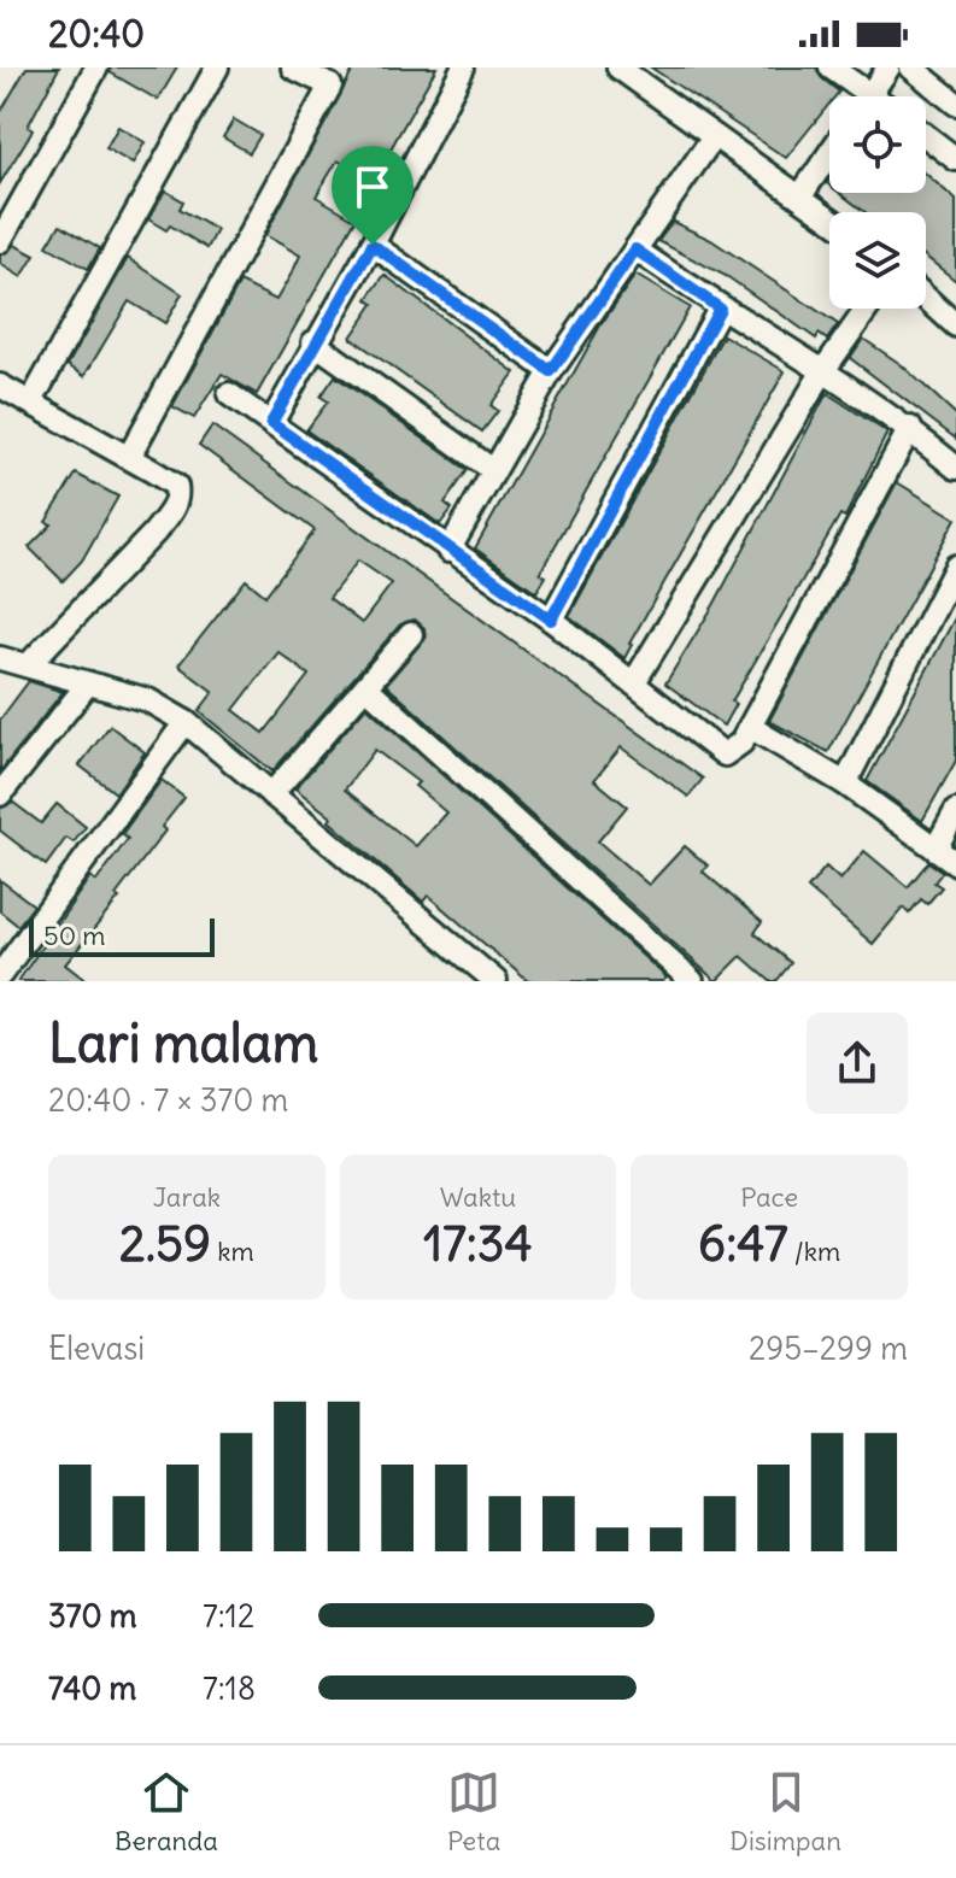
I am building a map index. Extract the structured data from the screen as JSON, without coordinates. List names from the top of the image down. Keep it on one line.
{"scale_bar":"50 m","page":{"status":"20:40","scale":"50 m","heading":["Lari malam","20:40 · 7 × 370 m"],"stats":[["Jarak","2.59 km"],["Waktu","17:34"],["Pace","6:47 /km"]],"chart":["Elevasi","295–299 m"],"list":[{"name":"370 m","note":"7:12"},{"name":"740 m","note":"7:18"}],"tabs":["Beranda","Peta","Disimpan"]}}
